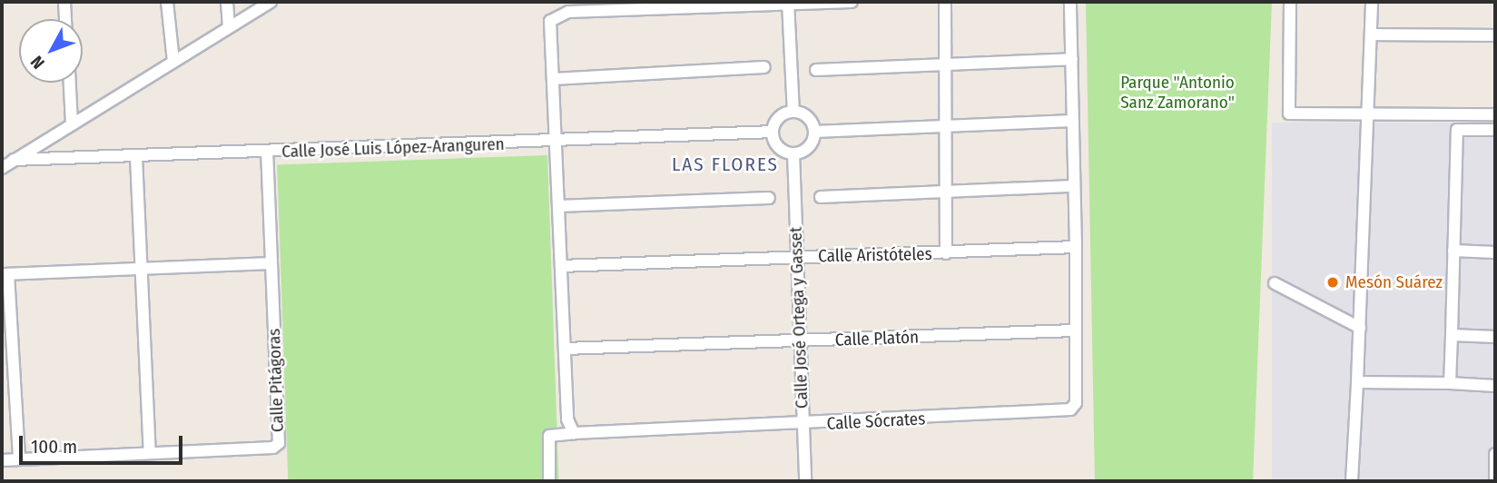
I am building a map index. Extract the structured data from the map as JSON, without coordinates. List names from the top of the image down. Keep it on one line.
{"streets":{"street":["Calle José Luis López-Aranguren","Calle Aristóteles","Calle José Ortega y Gasset","Calle Platón","Calle Pitágoras","Calle Sócrates"]},"crossings":[["Calle José Luis López-Aranguren","Calle José Ortega y Gasset"],["Calle José Luis López-Aranguren","Calle Pitágoras"],["Calle Aristóteles","Calle José Ortega y Gasset"],["Calle José Ortega y Gasset","Calle Platón"],["Calle José Ortega y Gasset","Calle Sócrates"],["Calle Platón","Calle Sócrates"]],"districts":["LAS FLORES"],"parks":["Parque \"Antonio Sanz Zamorano\""],"places":["Mesón Suárez"],"scale_bar":"100 m","north":"bottom left"}
